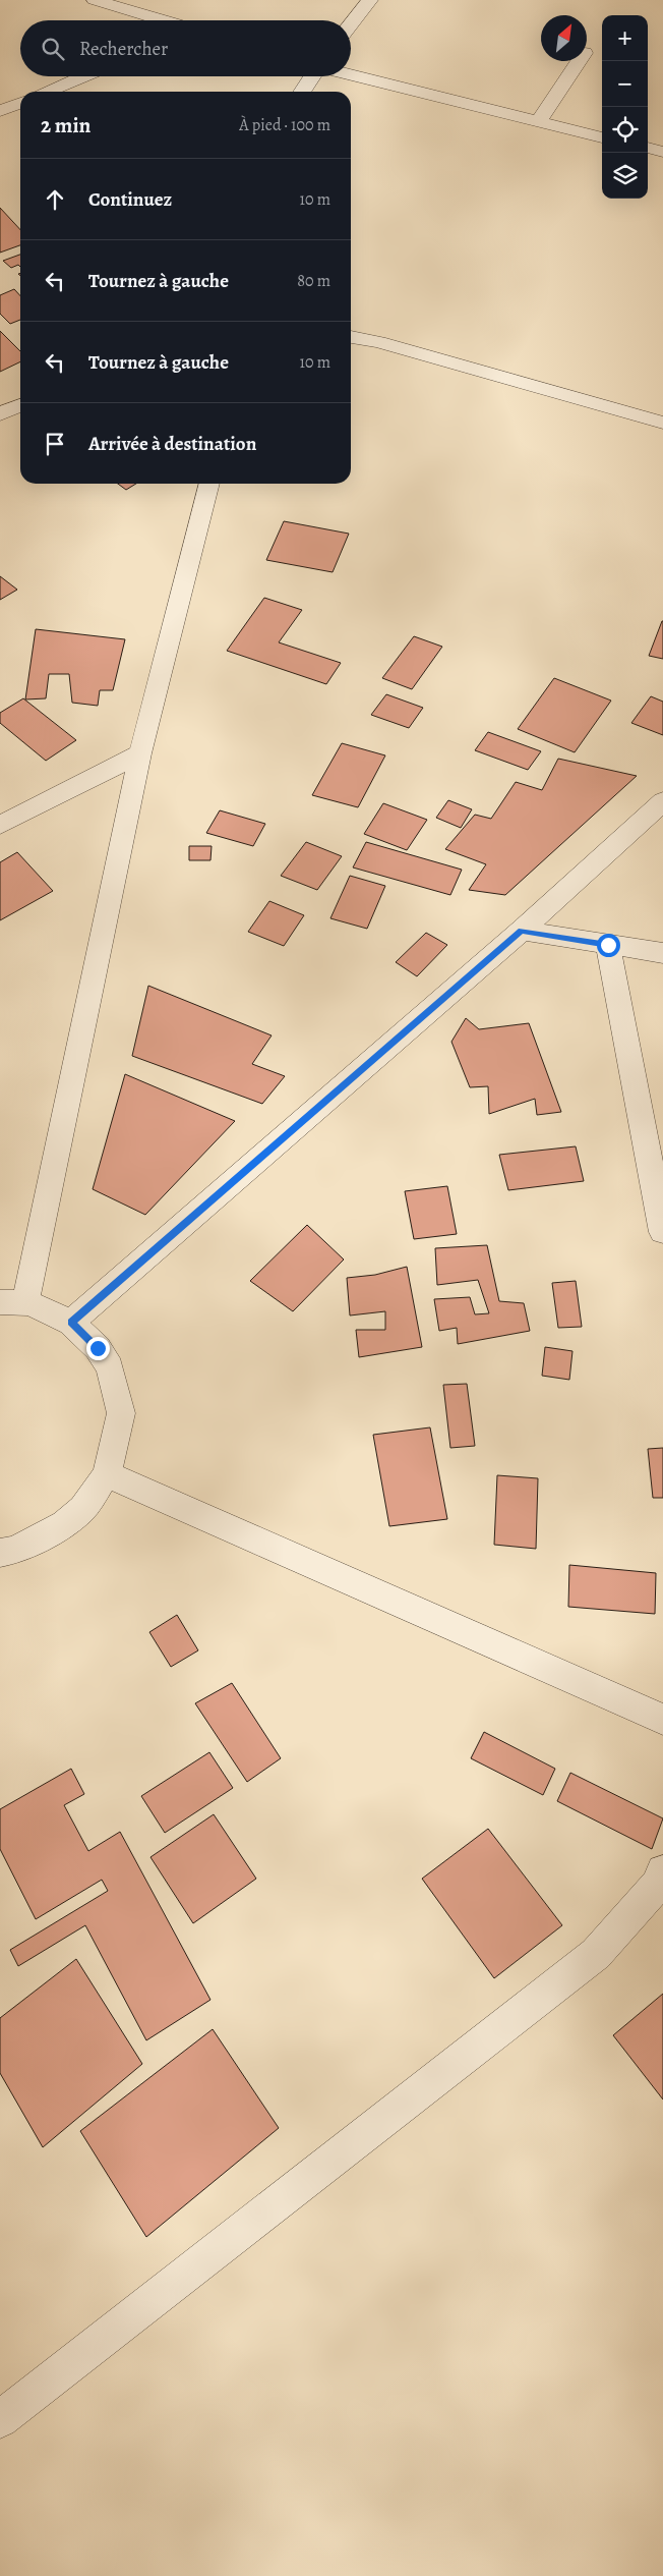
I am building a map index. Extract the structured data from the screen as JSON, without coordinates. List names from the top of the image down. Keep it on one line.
{"north":"top right","page":{"map_buttons":["+","−"],"search":"Rechercher","heading":["2 min","À pied · 100 m"],"list":[["Continuez","10 m"],["Tournez à gauche","80 m"],["Tournez à gauche","10 m"],"Arrivée à destination"]}}
